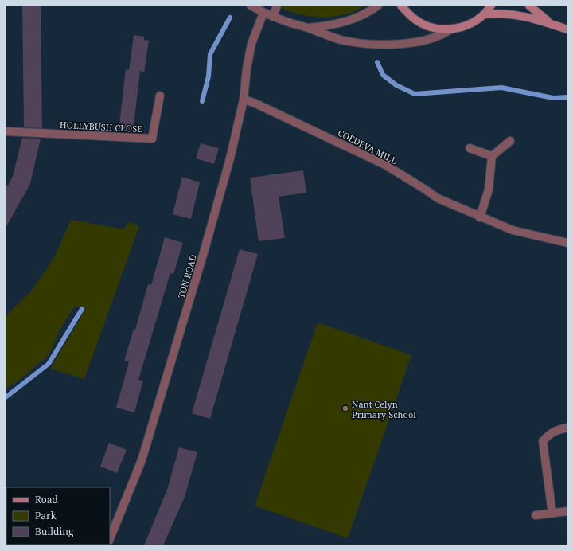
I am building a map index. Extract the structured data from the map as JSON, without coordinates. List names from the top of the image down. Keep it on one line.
{"streets":{"street":["HOLLYBUSH CLOSE","COEDEVA MILL","TON ROAD"]},"crossings":[["COEDEVA MILL","TON ROAD"]],"places":["Nant Celyn Primary School"],"legend":["Road","Park","Building"]}
